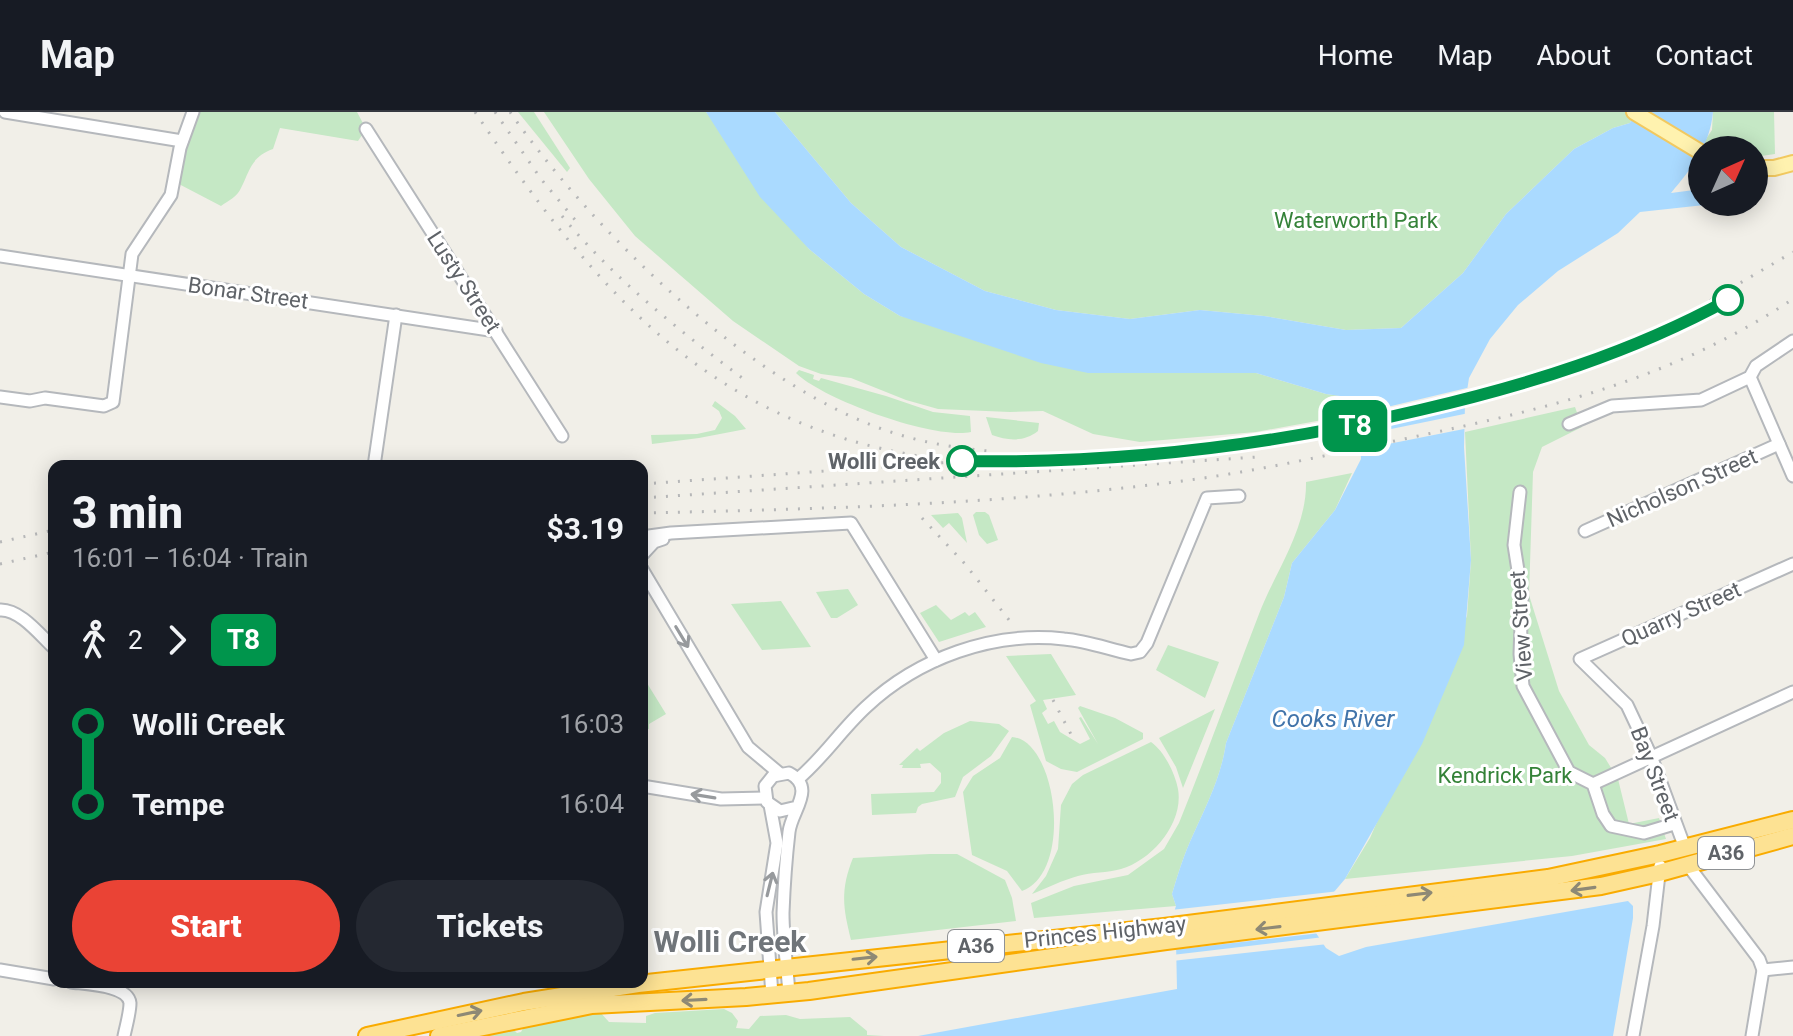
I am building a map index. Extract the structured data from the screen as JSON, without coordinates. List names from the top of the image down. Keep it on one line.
{"streets":{"highway":["A36","Princes Highway"],"street":["Lusty Street","Bonar Street","Nicholson Street","Quarry Street","View Street","Bay Street"]},"crossings":[["Lusty Street","Bonar Street"],["Quarry Street","Bay Street"],["Bay Street","Princes Highway"]],"districts":["Wolli Creek"],"water":["Cooks River"],"parks":["Waterworth Park","Kendrick Park"],"places":["Wolli Creek"],"north":"top right","page":{"header":"Map","nav":["Home","Map","About","Contact"],"on_map":"T8","heading":["3 min","16:01 – 16:04 · Train","$3.19"],"legs":["2","T8"],"list":[{"name":"Wolli Creek","value":"16:03"},{"name":"Tempe","value":"16:04"}],"buttons":["Start","Tickets"]}}
